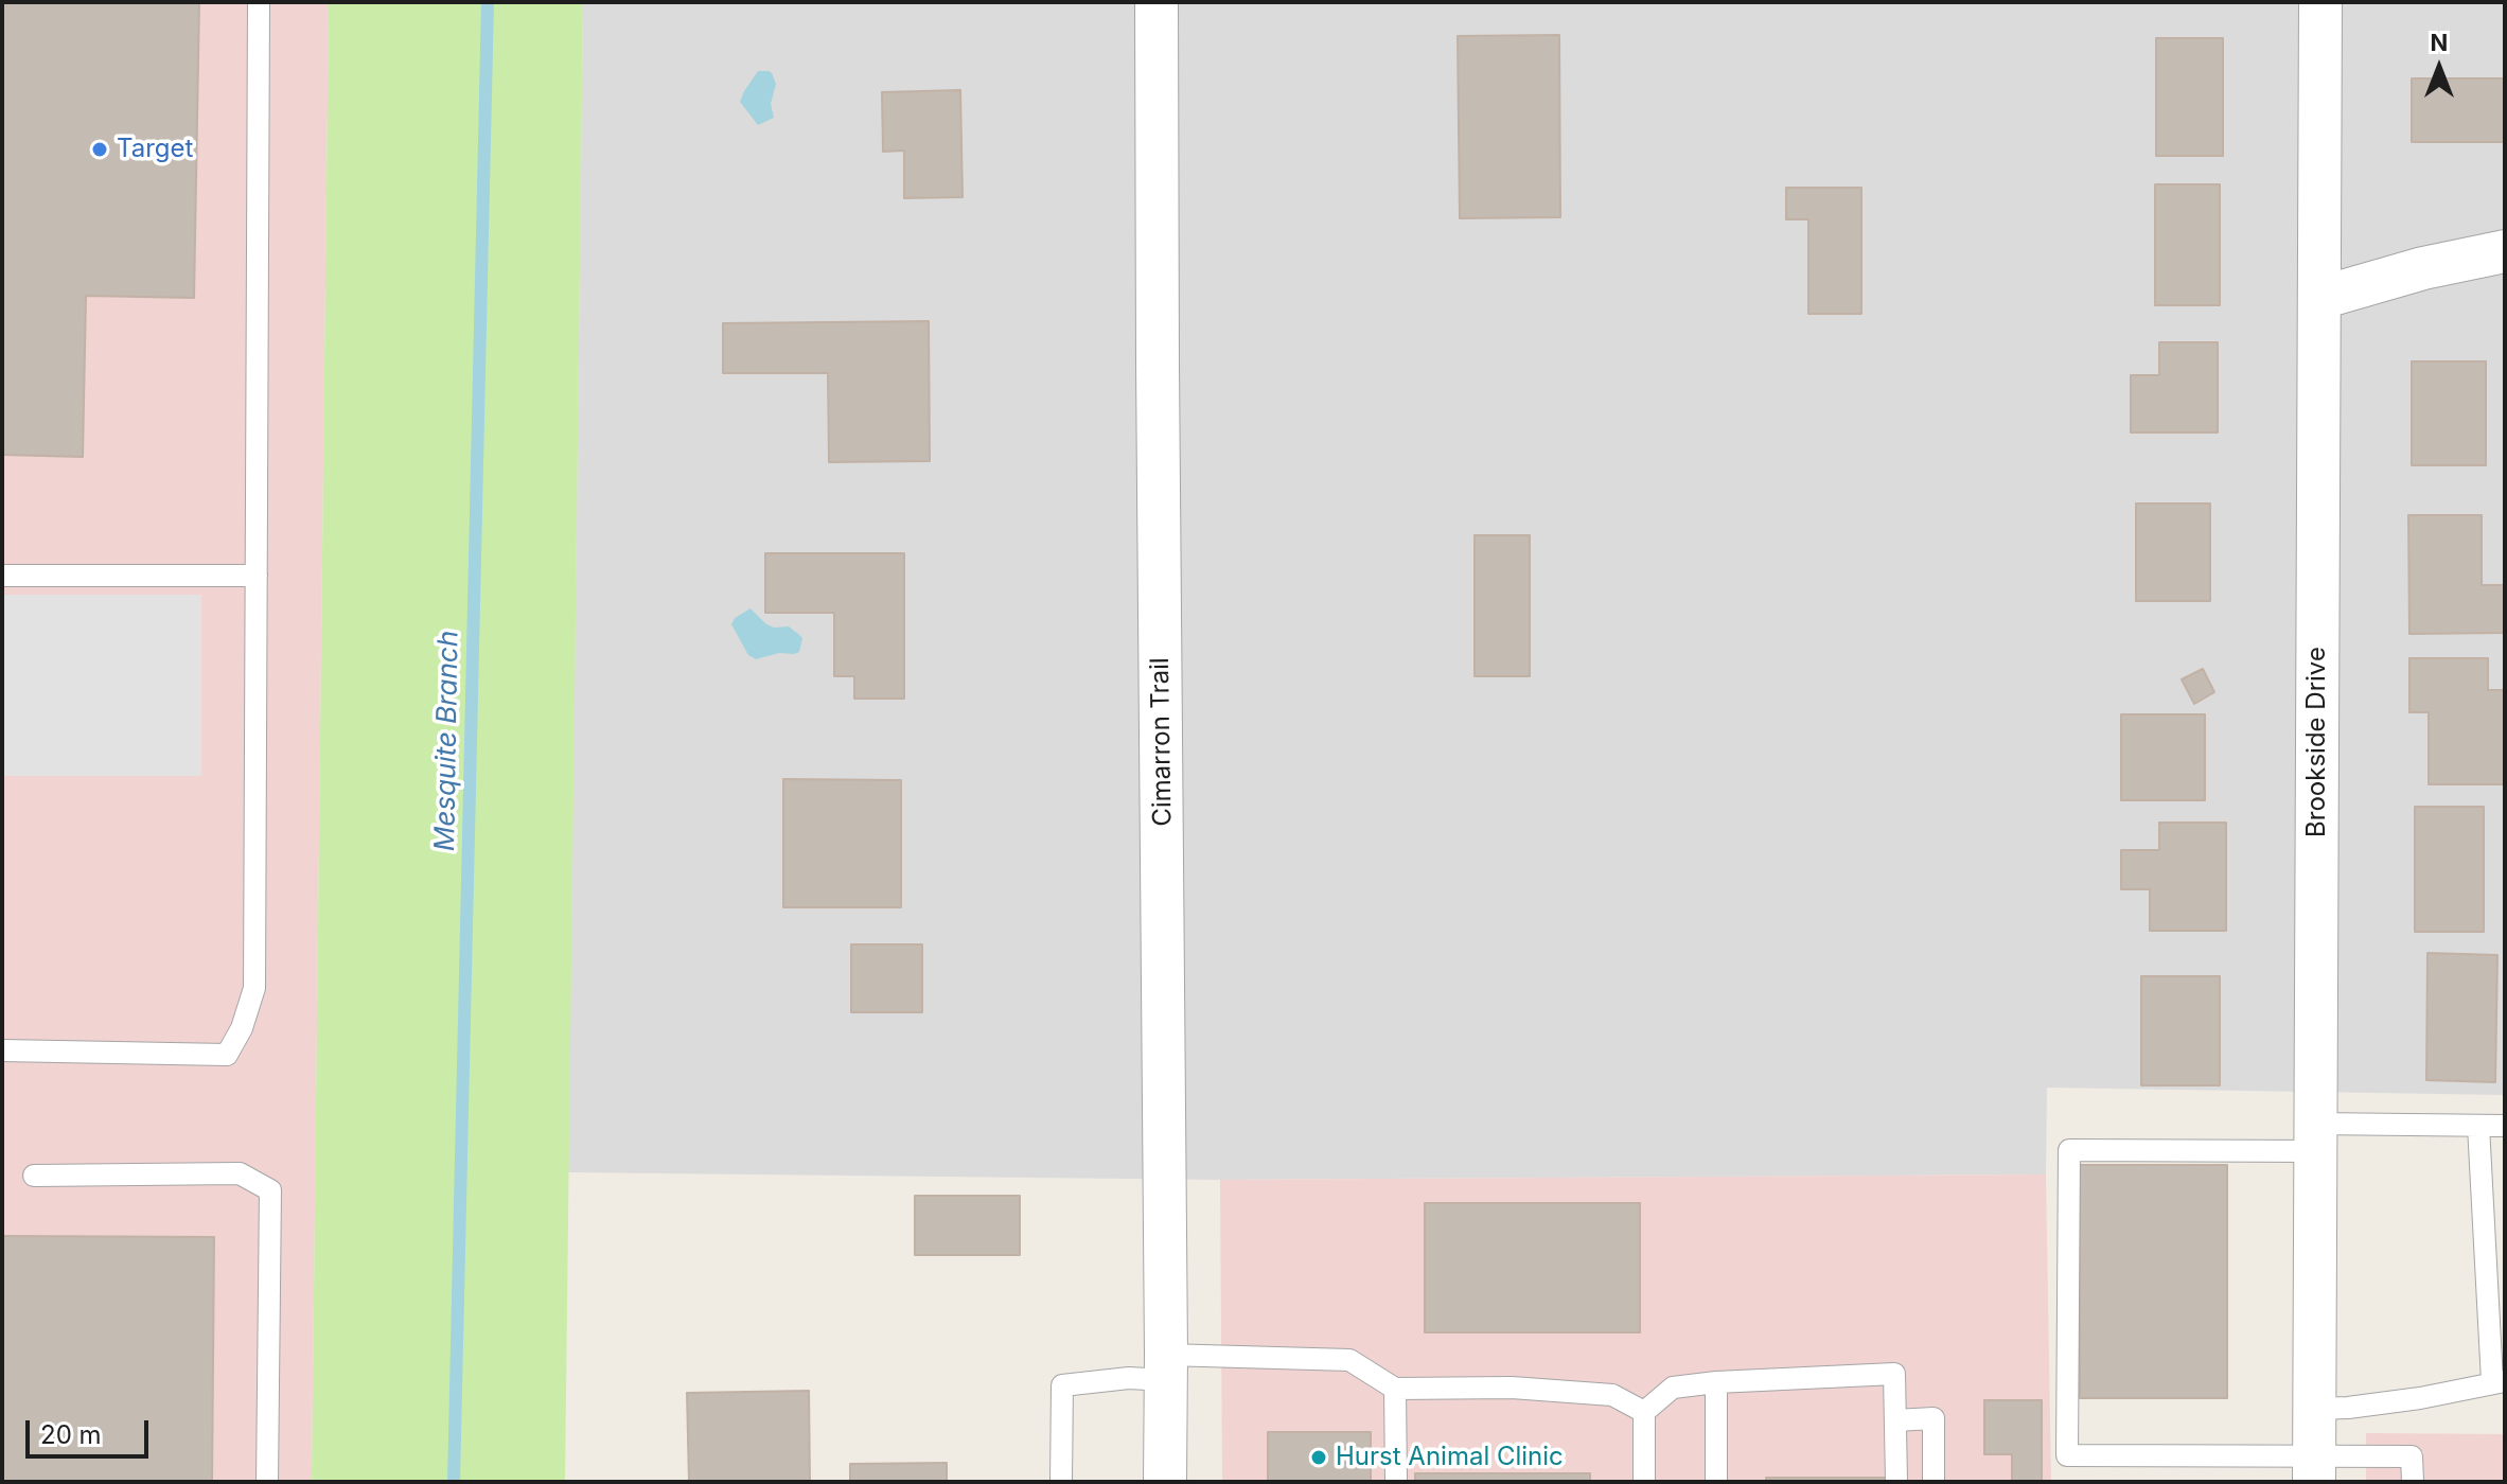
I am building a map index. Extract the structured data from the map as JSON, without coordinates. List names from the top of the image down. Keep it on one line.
{"streets":{"street":["Cimarron Trail","Brookside Drive"]},"water":["Mesquite Branch"],"places":["Target","Hurst Animal Clinic"],"scale_bar":"20 m","north":"top"}
